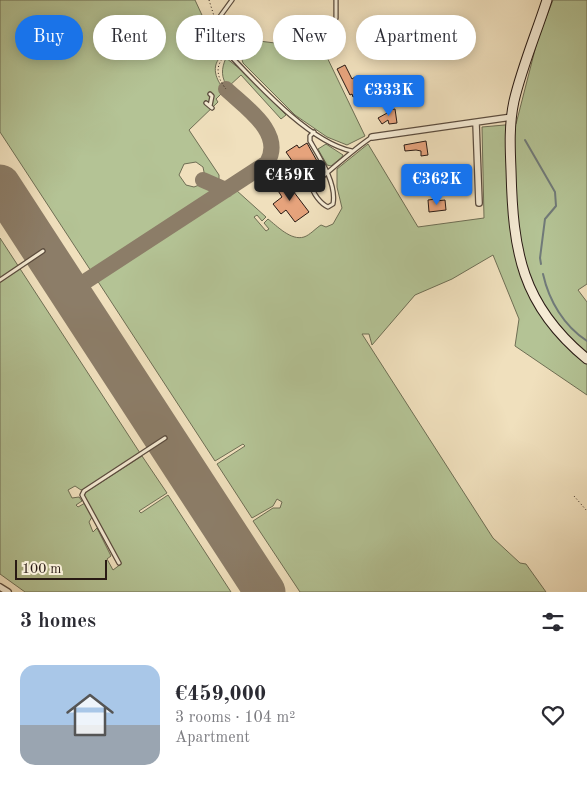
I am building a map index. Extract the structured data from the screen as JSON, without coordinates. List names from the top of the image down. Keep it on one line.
{"scale_bar":"100 m","page":{"chip":["Buy","Rent","Filters","New","Apartment"],"price":["€333K","€459K","€362K"],"scale":"100 m","heading":"3 homes","list":[{"name":"€459,000","note":"3 rooms · 104 m² · Apartment"}]}}
